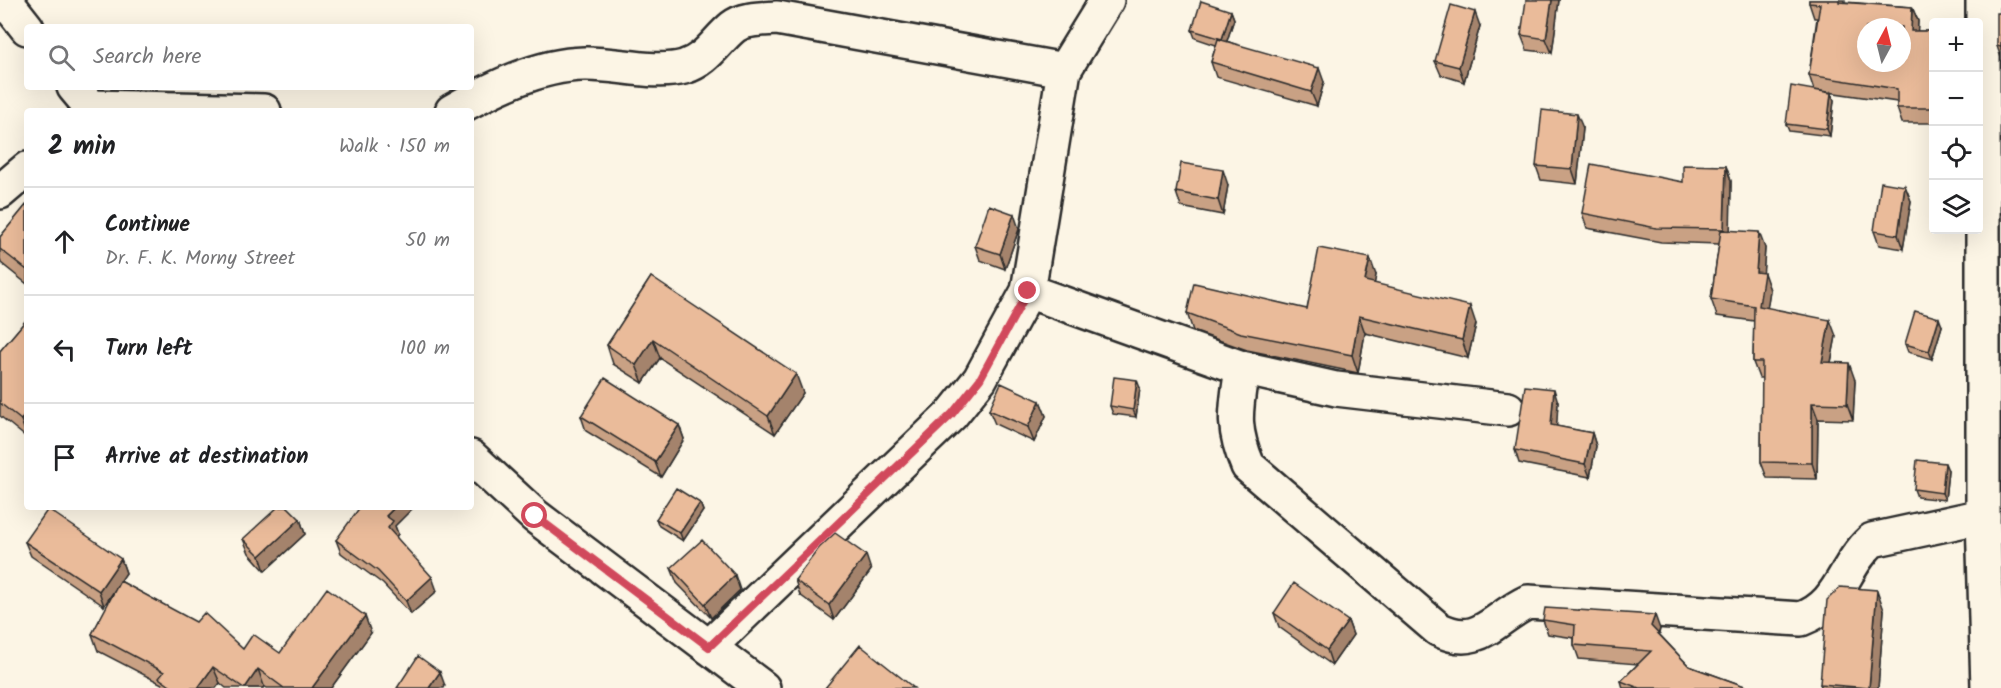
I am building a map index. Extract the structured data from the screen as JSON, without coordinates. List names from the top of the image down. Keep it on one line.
{"north":"top","page":{"map_buttons":["+","−"],"search":"Search here","heading":["2 min","Walk · 150 m"],"list":[["Continue","Dr. F. K. Morny Street","50 m"],["Turn left","100 m"],"Arrive at destination"]}}
